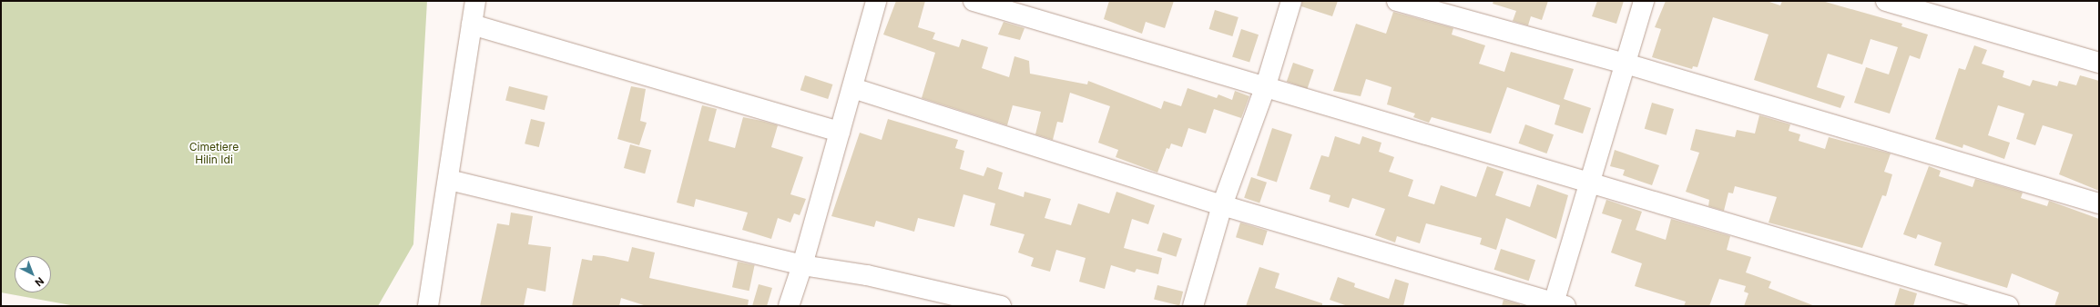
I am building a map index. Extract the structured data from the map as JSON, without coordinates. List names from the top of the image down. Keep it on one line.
{"parks":["Cimetiere Hilin Idi"],"north":"bottom right"}
